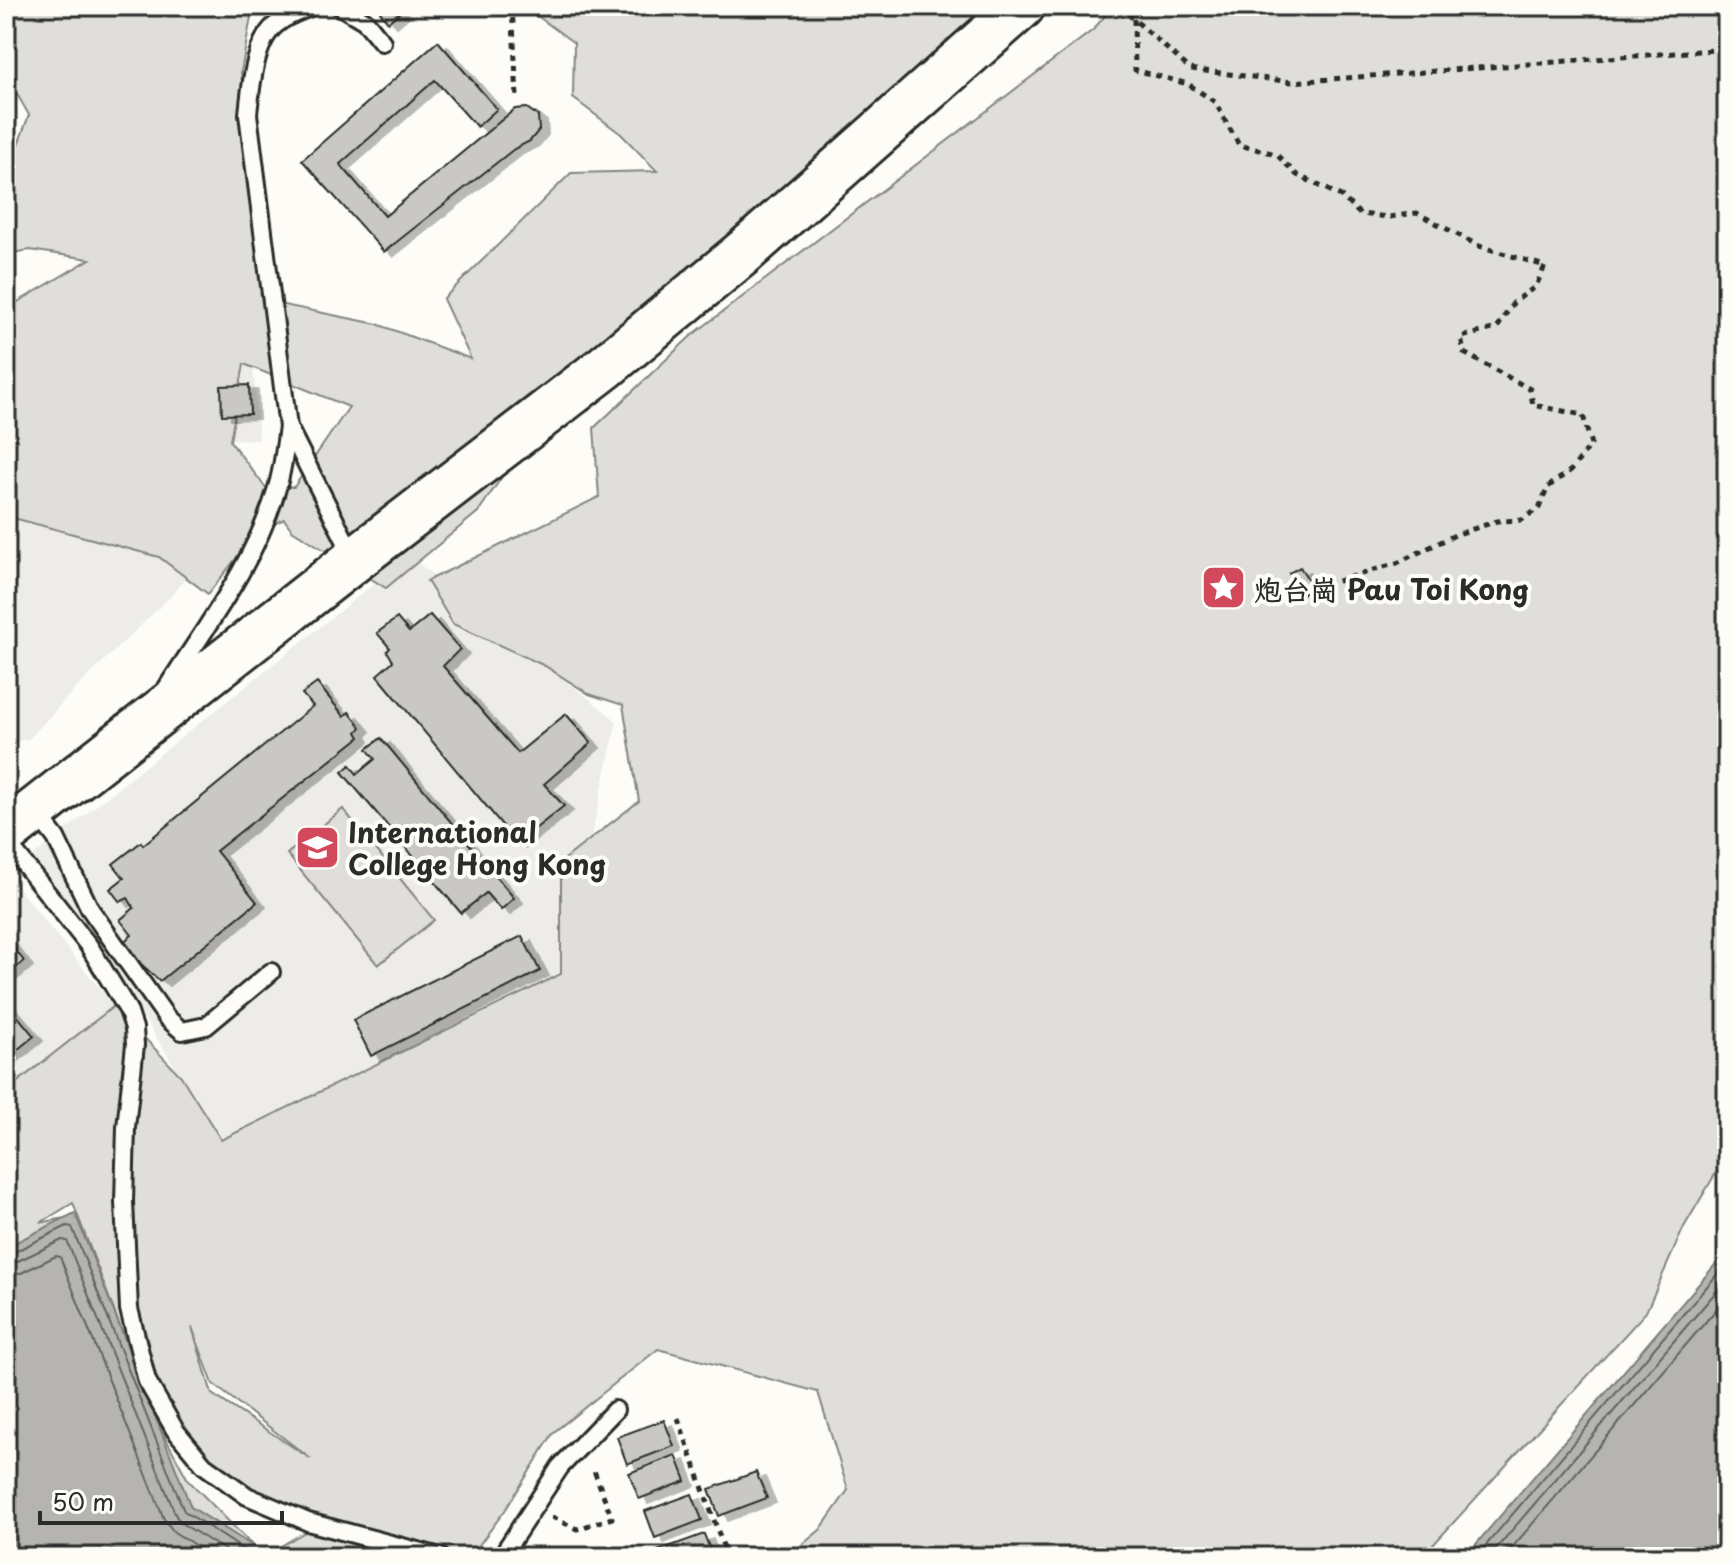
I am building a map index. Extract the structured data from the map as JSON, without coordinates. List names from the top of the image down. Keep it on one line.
{"places":{"place":["炮台崗 Pau Toi Kong"],"school or university":["International College Hong Kong"]},"scale_bar":"50 m"}
